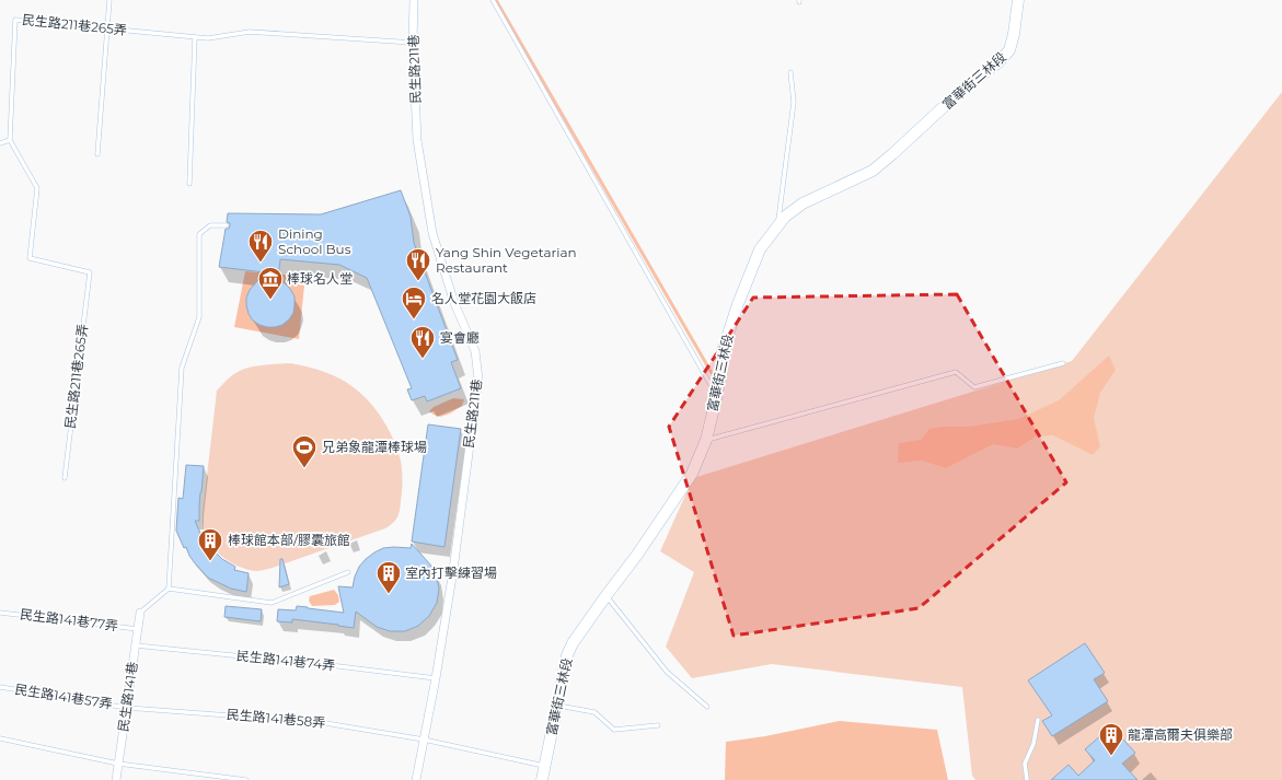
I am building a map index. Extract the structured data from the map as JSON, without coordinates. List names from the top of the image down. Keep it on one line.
{"streets":{"street":["民生路211巷","富華街三林段","民生路141巷"],"lane":["民生路211巷265弄","民生路141巷77弄","民生路141巷74弄","民生路141巷57弄","民生路141巷58弄"]},"crossings":[["民生路211巷265弄","民生路211巷"],["民生路211巷","民生路141巷74弄"],["民生路211巷","民生路141巷58弄"],["富華街三林段","民生路141巷58弄"],["民生路141巷77弄","民生路141巷"],["民生路141巷74弄","民生路141巷"],["民生路141巷57弄","民生路141巷"],["民生路141巷57弄","民生路141巷58弄"],["民生路141巷","民生路141巷58弄"]],"places":{"restaurant":["Dining School Bus","Yang Shin Vegetarian Restaurant","宴會廳"],"museum":["棒球名人堂"],"hotel":["名人堂花園大飯店"],"sports":["兄弟象龍潭棒球場"],"building":["棒球館本部/膠囊旅館","室內打擊練習場","龍潭高爾夫俱樂部"]}}
